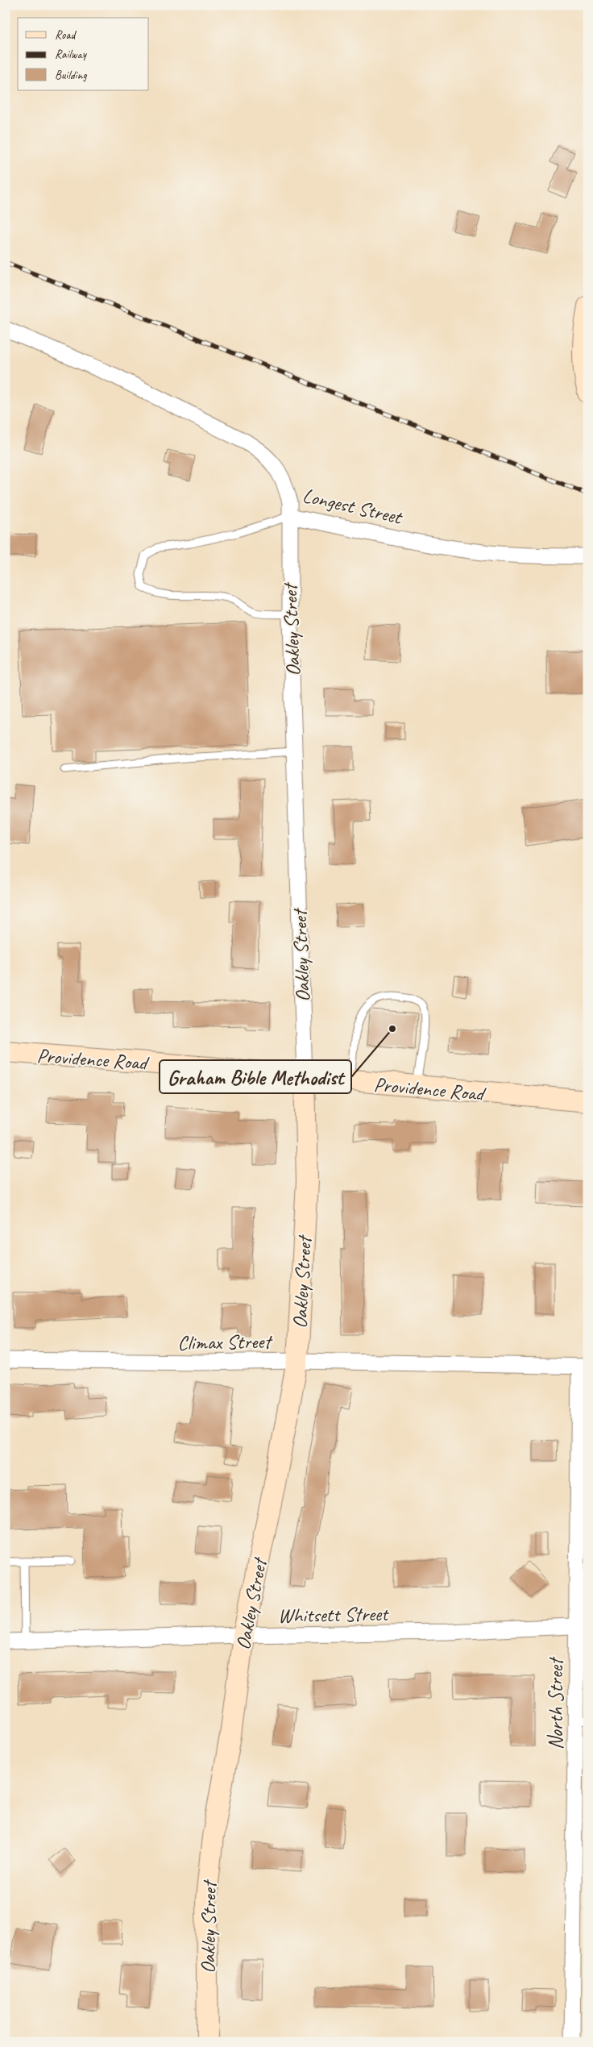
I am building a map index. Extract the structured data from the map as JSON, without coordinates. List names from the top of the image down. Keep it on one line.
{"streets":{"street":["Longest Street","Oakley Street","Providence Road","Climax Street","Whitsett Street","North Street"]},"crossings":[["Longest Street","Oakley Street"],["Oakley Street","Providence Road"],["Oakley Street","Climax Street"],["Oakley Street","Whitsett Street"],["Climax Street","North Street"],["Whitsett Street","North Street"]],"places":["Graham Bible Methodist"],"legend":["Road","Railway","Building"]}
